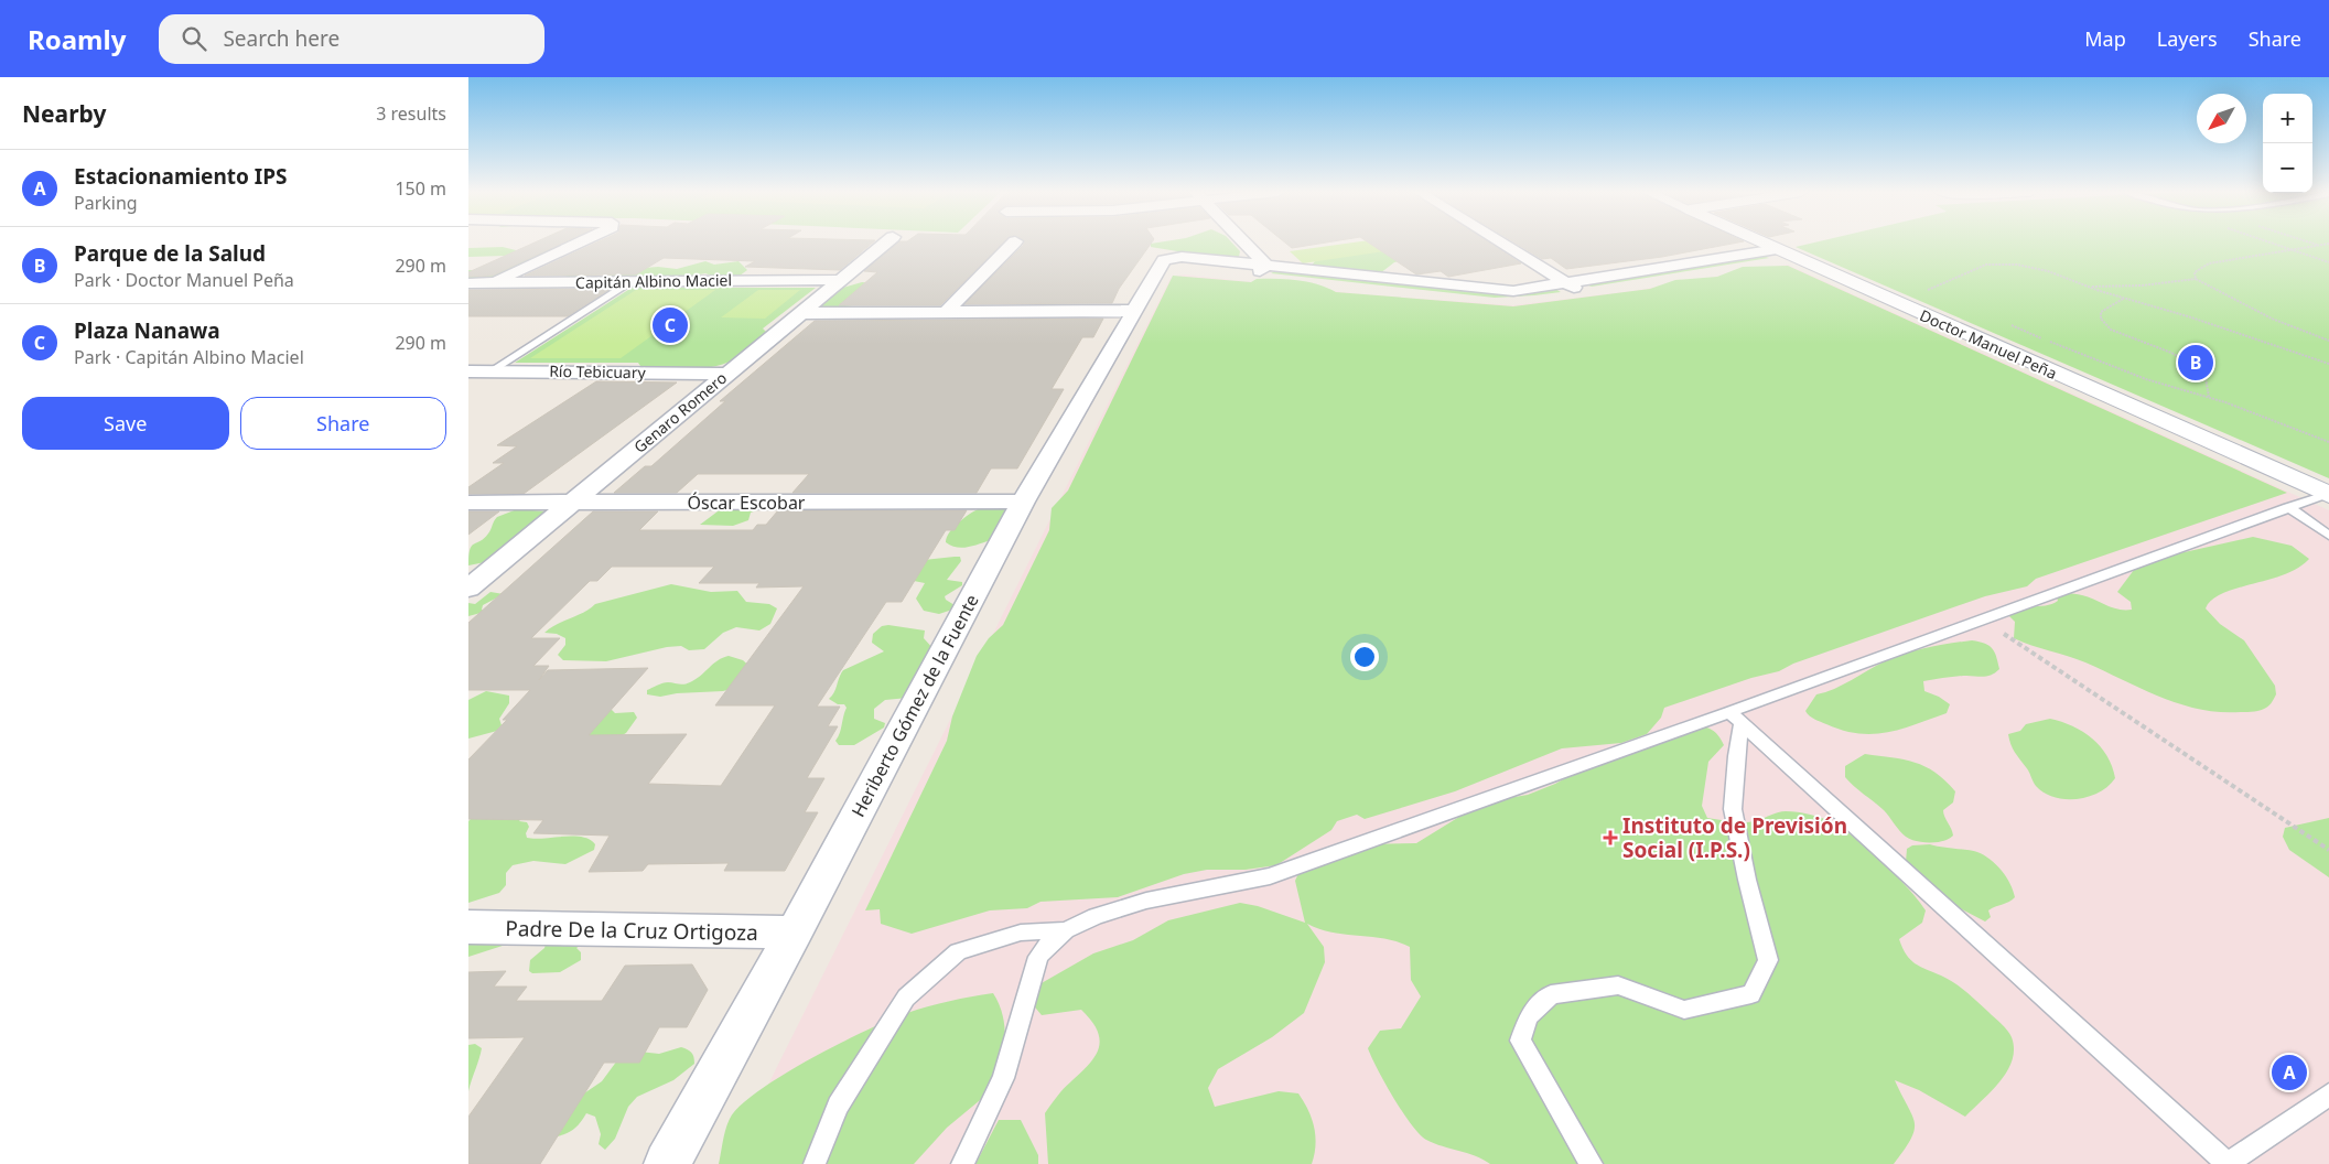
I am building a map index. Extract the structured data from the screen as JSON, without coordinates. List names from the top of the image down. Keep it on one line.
{"streets":{"street":["Capitán Albino Maciel","Doctor Manuel Peña","Río Tebicuary","Genaro Romero","Óscar Escobar","Heriberto Gómez de la Fuente","Padre De la Cruz Ortigoza"]},"crossings":[["Capitán Albino Maciel","Genaro Romero"],["Río Tebicuary","Genaro Romero"],["Genaro Romero","Óscar Escobar"],["Óscar Escobar","Heriberto Gómez de la Fuente"],["Heriberto Gómez de la Fuente","Padre De la Cruz Ortigoza"]],"places":{"health":["Instituto de Previsión Social (I.P.S.)"]},"north":"bottom left","page":{"header":"Roamly","search":"Search here","nav":["Map","Layers","Share"],"heading":["Nearby","3 results"],"map_buttons":["+","−"],"list":[{"mark":"A","name":"Estacionamiento IPS","note":"Parking","value":"150 m"},{"mark":"B","name":"Parque de la Salud","note":"Park · Doctor Manuel Peña","value":"290 m"},{"mark":"C","name":"Plaza Nanawa","note":"Park · Capitán Albino Maciel","value":"290 m"}],"pins":["C","B","A"],"buttons":["Save","Share"]}}
